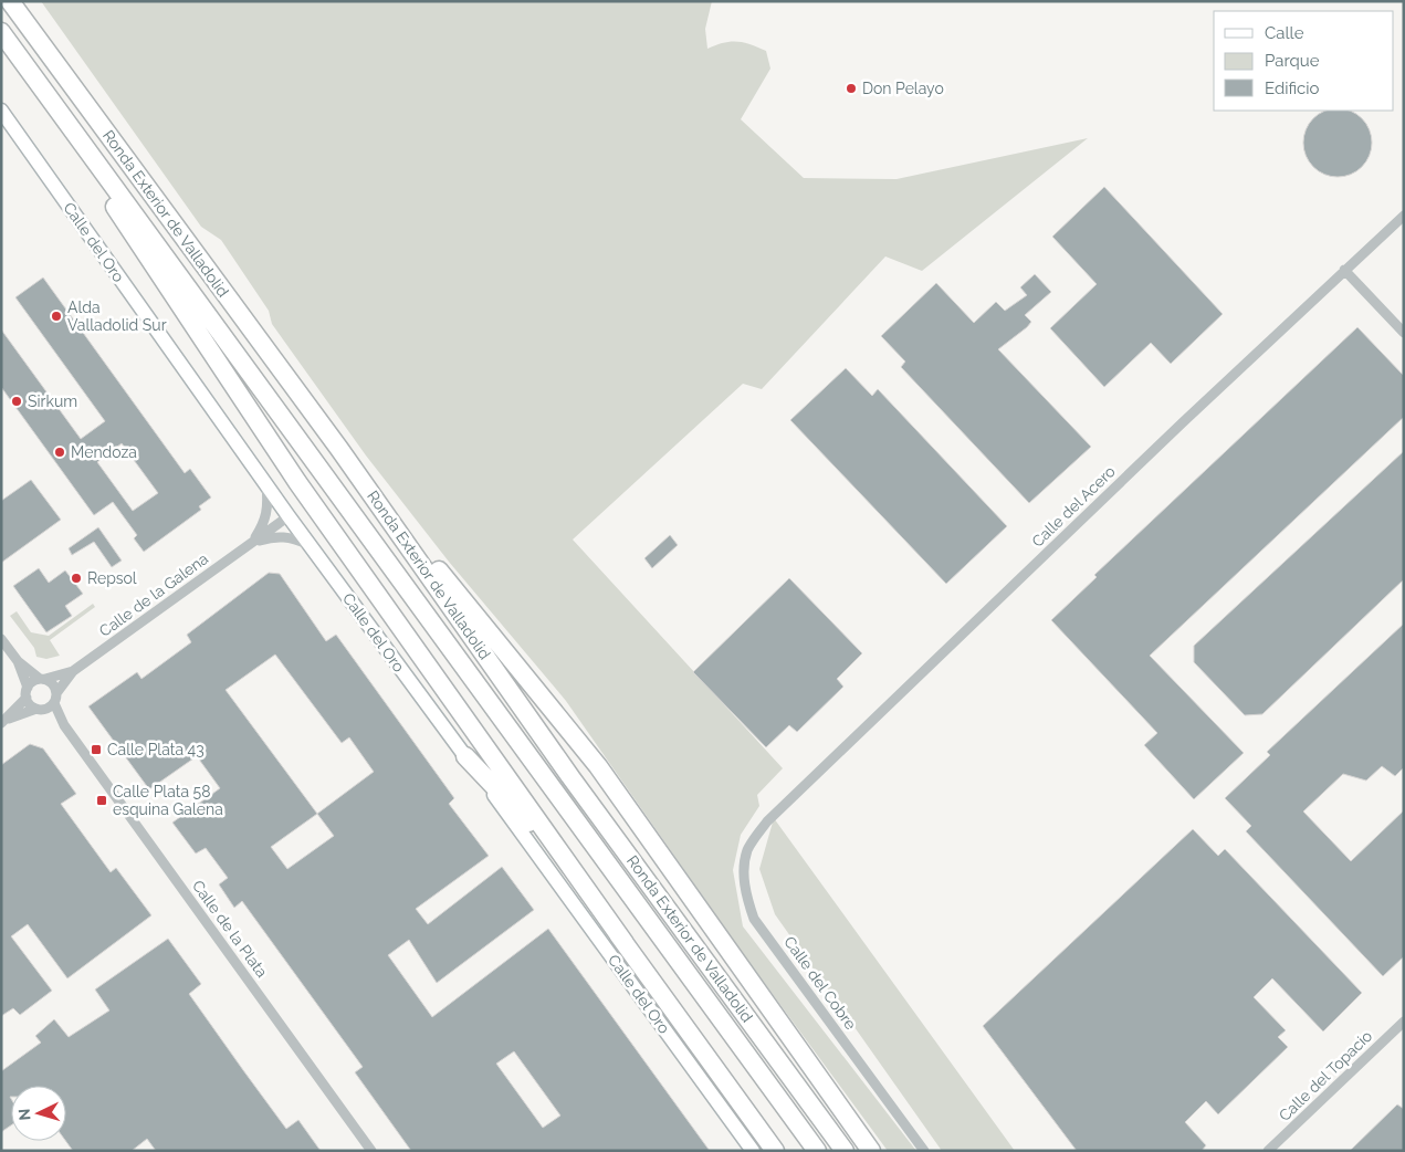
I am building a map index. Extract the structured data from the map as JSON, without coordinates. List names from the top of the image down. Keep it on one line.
{"streets":{"highway":["Ronda Exterior de Valladolid"],"street":["Calle del Oro","Calle del Acero","Calle de la Galena","Calle de la Plata","Calle del Cobre","Calle del Topacio"]},"crossings":[["Calle del Oro","Calle de la Galena"],["Calle del Acero","Calle del Cobre"],["Calle de la Galena","Calle de la Plata"]],"places":{"other":["Don Pelayo","Alda Valladolid Sur","Sirkum","Mendoza","Repsol"],"transit":["Calle Plata 43","Calle Plata 58 esquina Galena"]},"legend":["Calle","Parque","Edificio"],"north":"left"}
